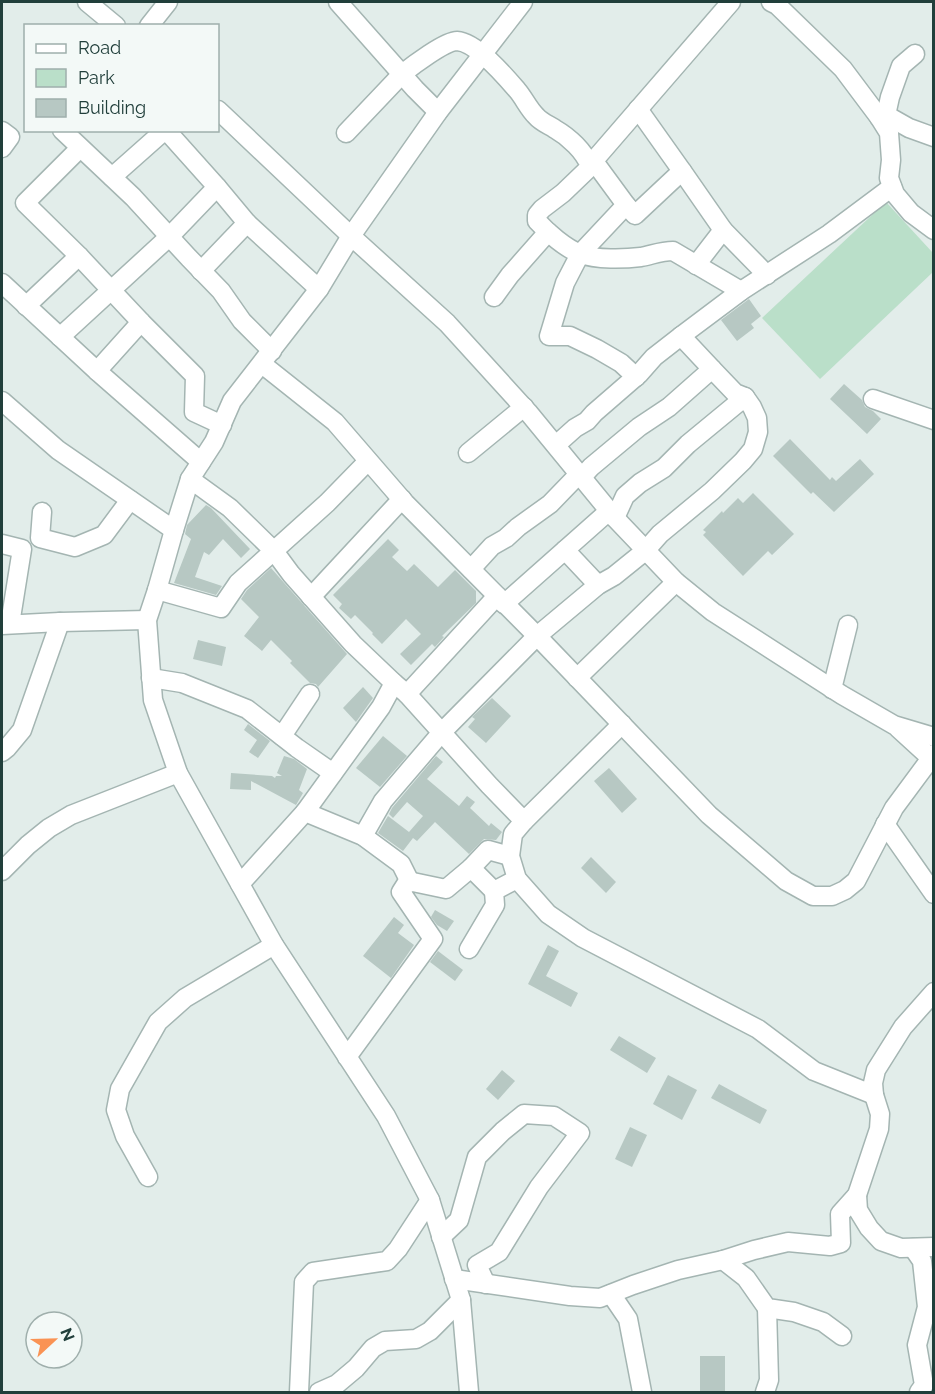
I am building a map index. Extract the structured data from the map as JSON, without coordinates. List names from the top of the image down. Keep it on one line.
{"legend":["Road","Park","Building"],"north":"right"}
